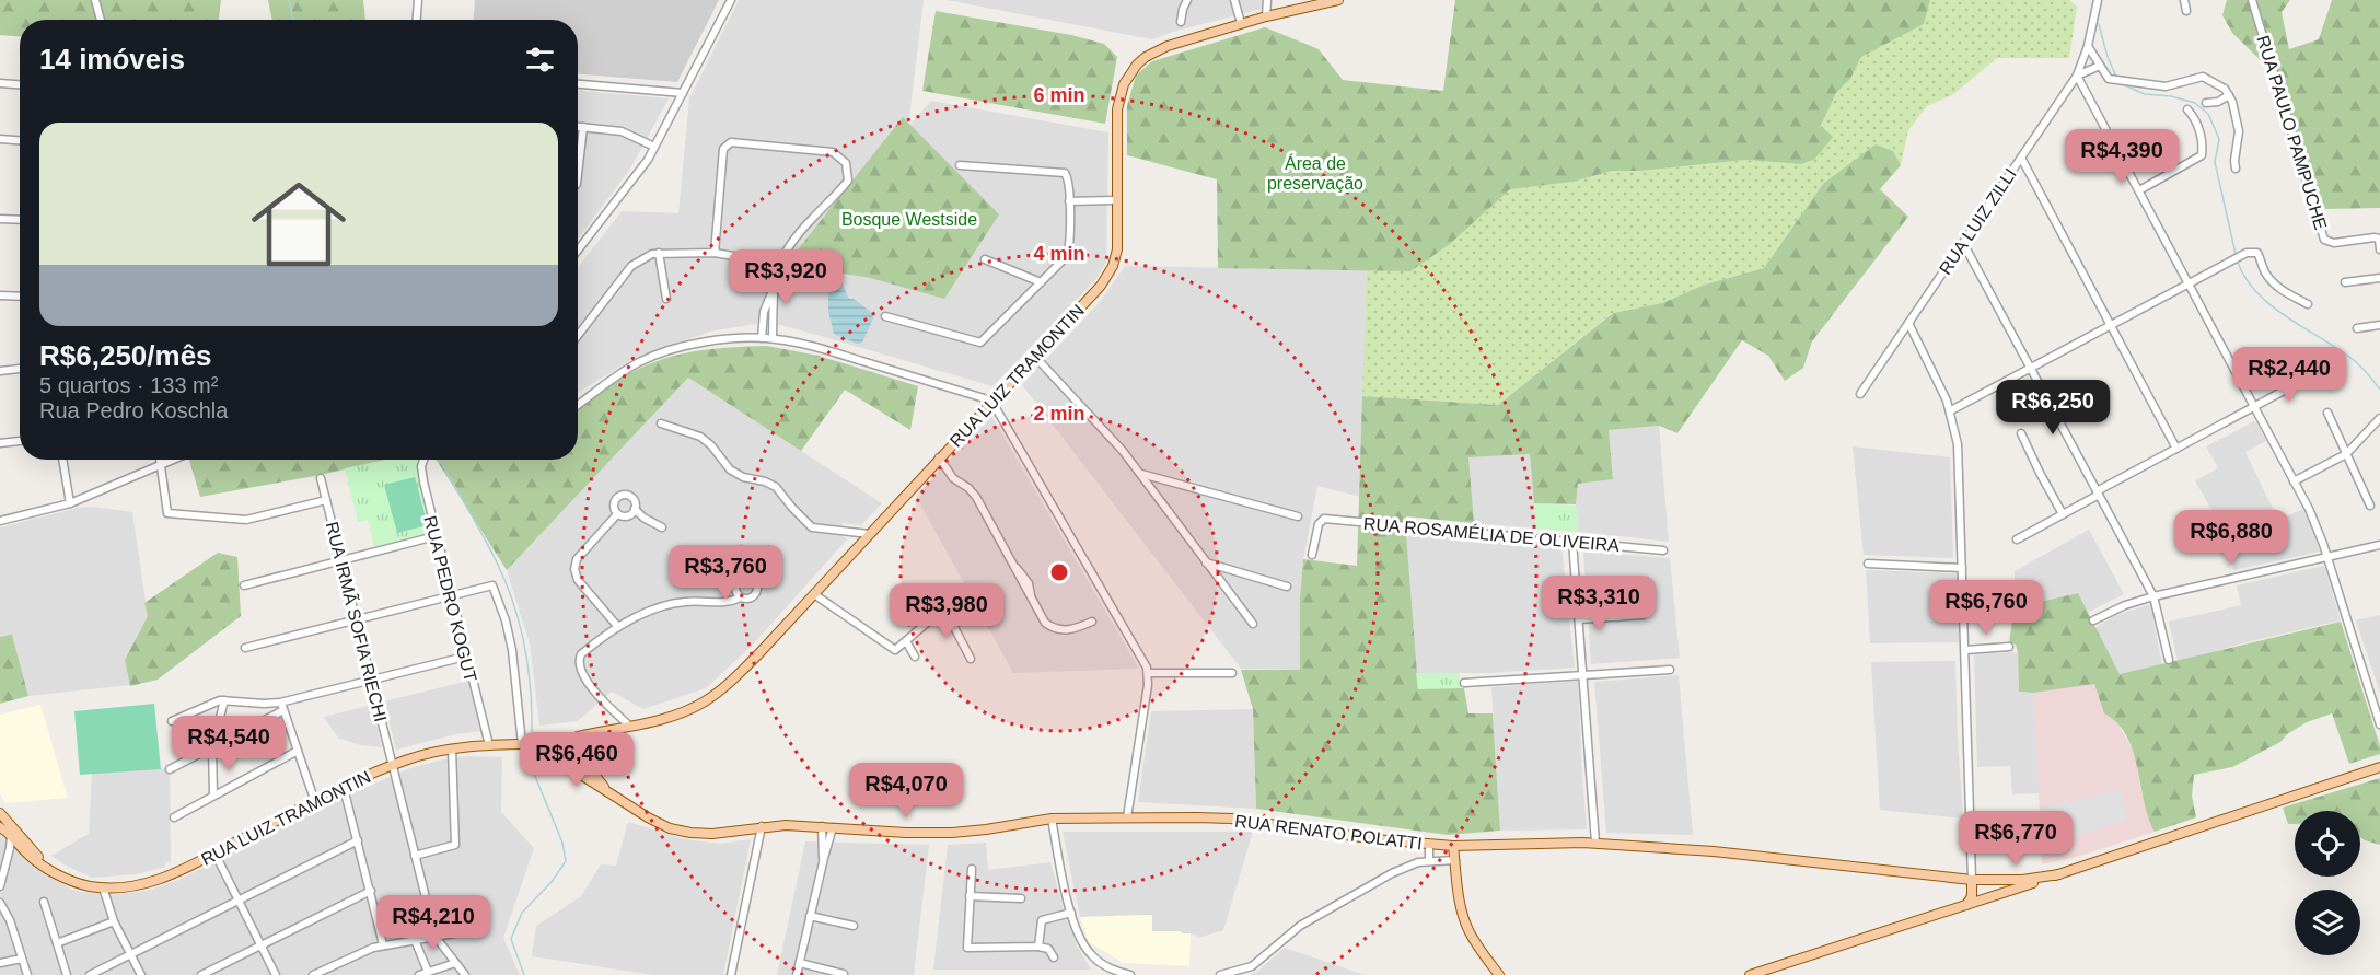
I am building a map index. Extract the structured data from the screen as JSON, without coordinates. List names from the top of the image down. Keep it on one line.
{"streets":{"main road":["RUA LUIZ TRAMONTIN","RUA RENATO POLATTI"],"street":["RUA PAULO PAMPUCHE","RUA LUIZ ZILLI","RUA ROSAMÉLIA DE OLIVEIRA","RUA PEDRO KOGUT","RUA IRMÃ SOFIA RIECHI"]},"crossings":[["RUA LUIZ TRAMONTIN","RUA PEDRO KOGUT"],["RUA LUIZ TRAMONTIN","RUA IRMÃ SOFIA RIECHI"],["RUA LUIZ TRAMONTIN","RUA RENATO POLATTI"]],"parks":["Área de preservação","Bosque Westside"],"page":{"heading":"14 imóveis","list":[{"name":"R$6,250/mês","note":"5 quartos · 133 m² · Rua Pedro Koschla"}],"price":["R$4,390","R$3,920","R$2,440","R$6,250","R$6,880","R$3,760","R$3,310","R$6,760","R$3,980","R$4,540","R$6,460","R$4,070","R$6,770","R$4,210"]},"rings":["6 min","4 min","2 min"]}
